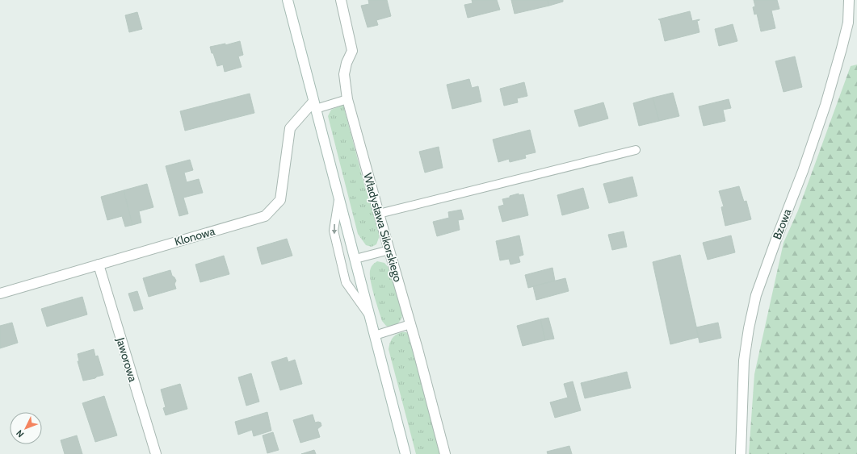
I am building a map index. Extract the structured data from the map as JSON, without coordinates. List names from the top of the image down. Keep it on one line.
{"streets":{"street":["Bzowa","Władysława Sikorskiego","Klonowa","Jaworowa"]},"crossings":[["Klonowa","Jaworowa"]],"north":"bottom left"}
